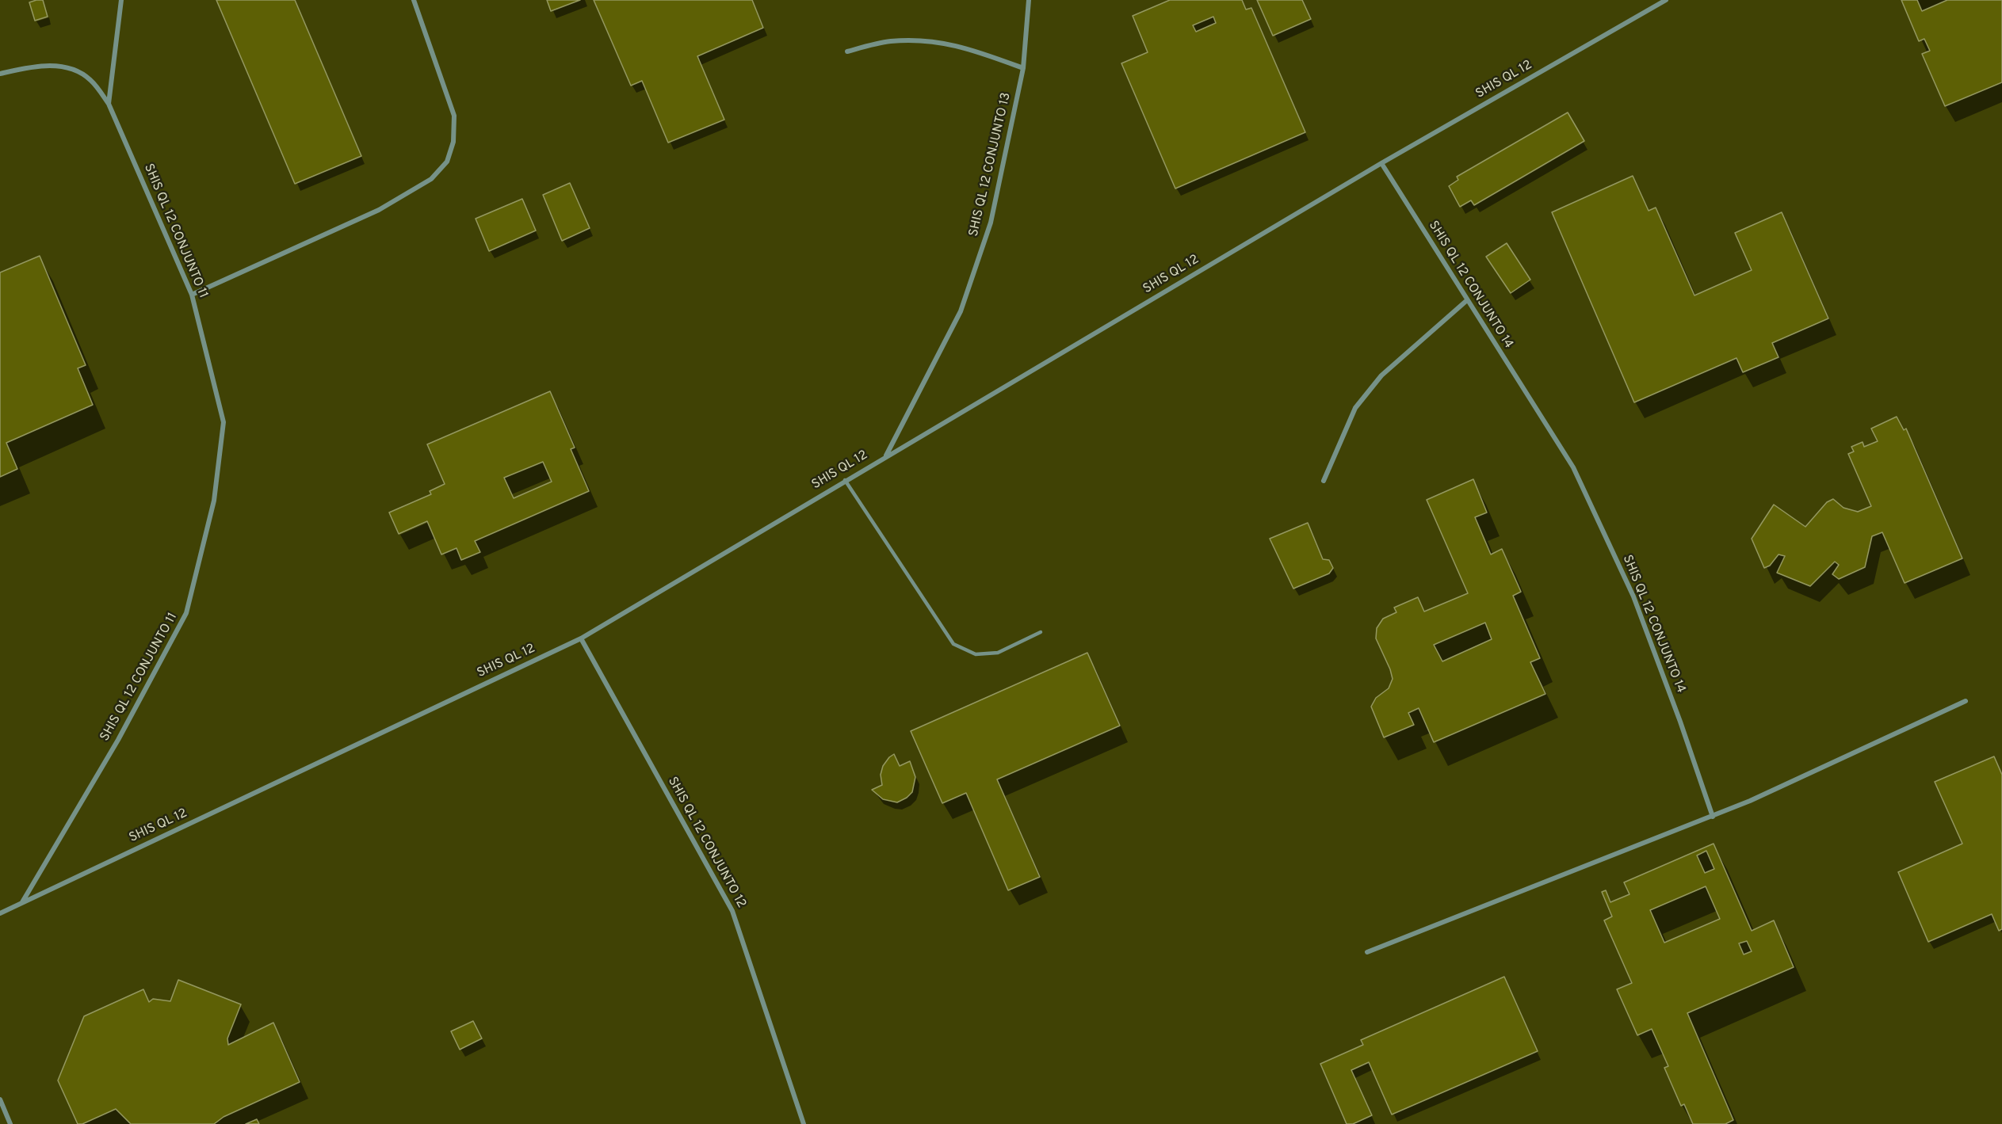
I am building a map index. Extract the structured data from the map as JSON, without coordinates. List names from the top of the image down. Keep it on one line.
{"streets":{"street":["SHIS QL 12","SHIS QL 12 CONJUNTO 13","SHIS QL 12 CONJUNTO 11","SHIS QL 12 CONJUNTO 14","SHIS QL 12 CONJUNTO 12"]},"crossings":[["SHIS QL 12","SHIS QL 12 CONJUNTO 13"],["SHIS QL 12","SHIS QL 12 CONJUNTO 11"],["SHIS QL 12","SHIS QL 12 CONJUNTO 14"],["SHIS QL 12","SHIS QL 12 CONJUNTO 12"]]}
